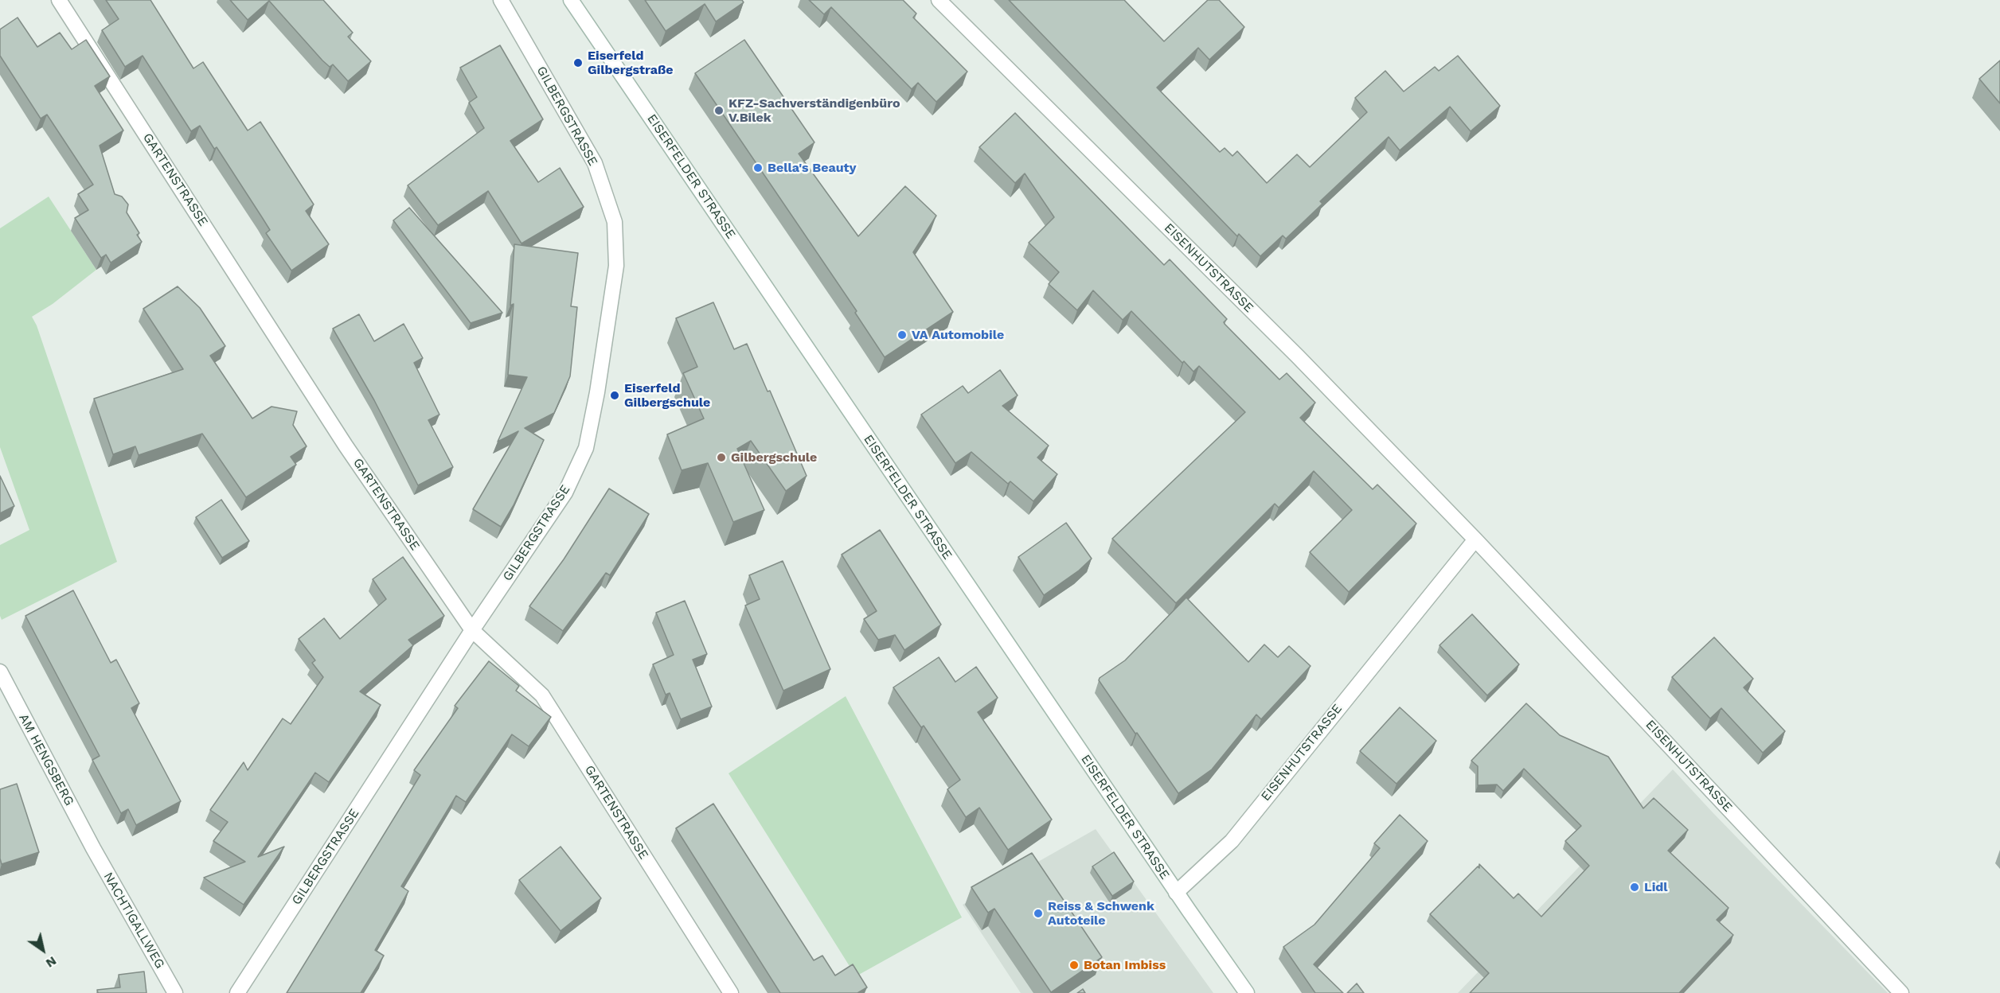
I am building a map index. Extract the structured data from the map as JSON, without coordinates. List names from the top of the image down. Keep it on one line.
{"streets":{"street":["GILBERGSTRASSE","EISERFELDER STRASSE","GARTENSTRASSE","EISENHUTSTRASSE","AM HENGSBERG","NACHTIGALLWEG"]},"crossings":[["GILBERGSTRASSE","GARTENSTRASSE"],["EISERFELDER STRASSE","EISENHUTSTRASSE"],["AM HENGSBERG","NACHTIGALLWEG"]],"places":["Eiserfeld Gilbergstraße","KFZ-Sachverständigenbüro V.Bilek","Bella's Beauty","VA Automobile","Eiserfeld Gilbergschule","Gilbergschule","Lidl","Reiss & Schwenk Autoteile","Botan Imbiss"],"north":"bottom right"}
